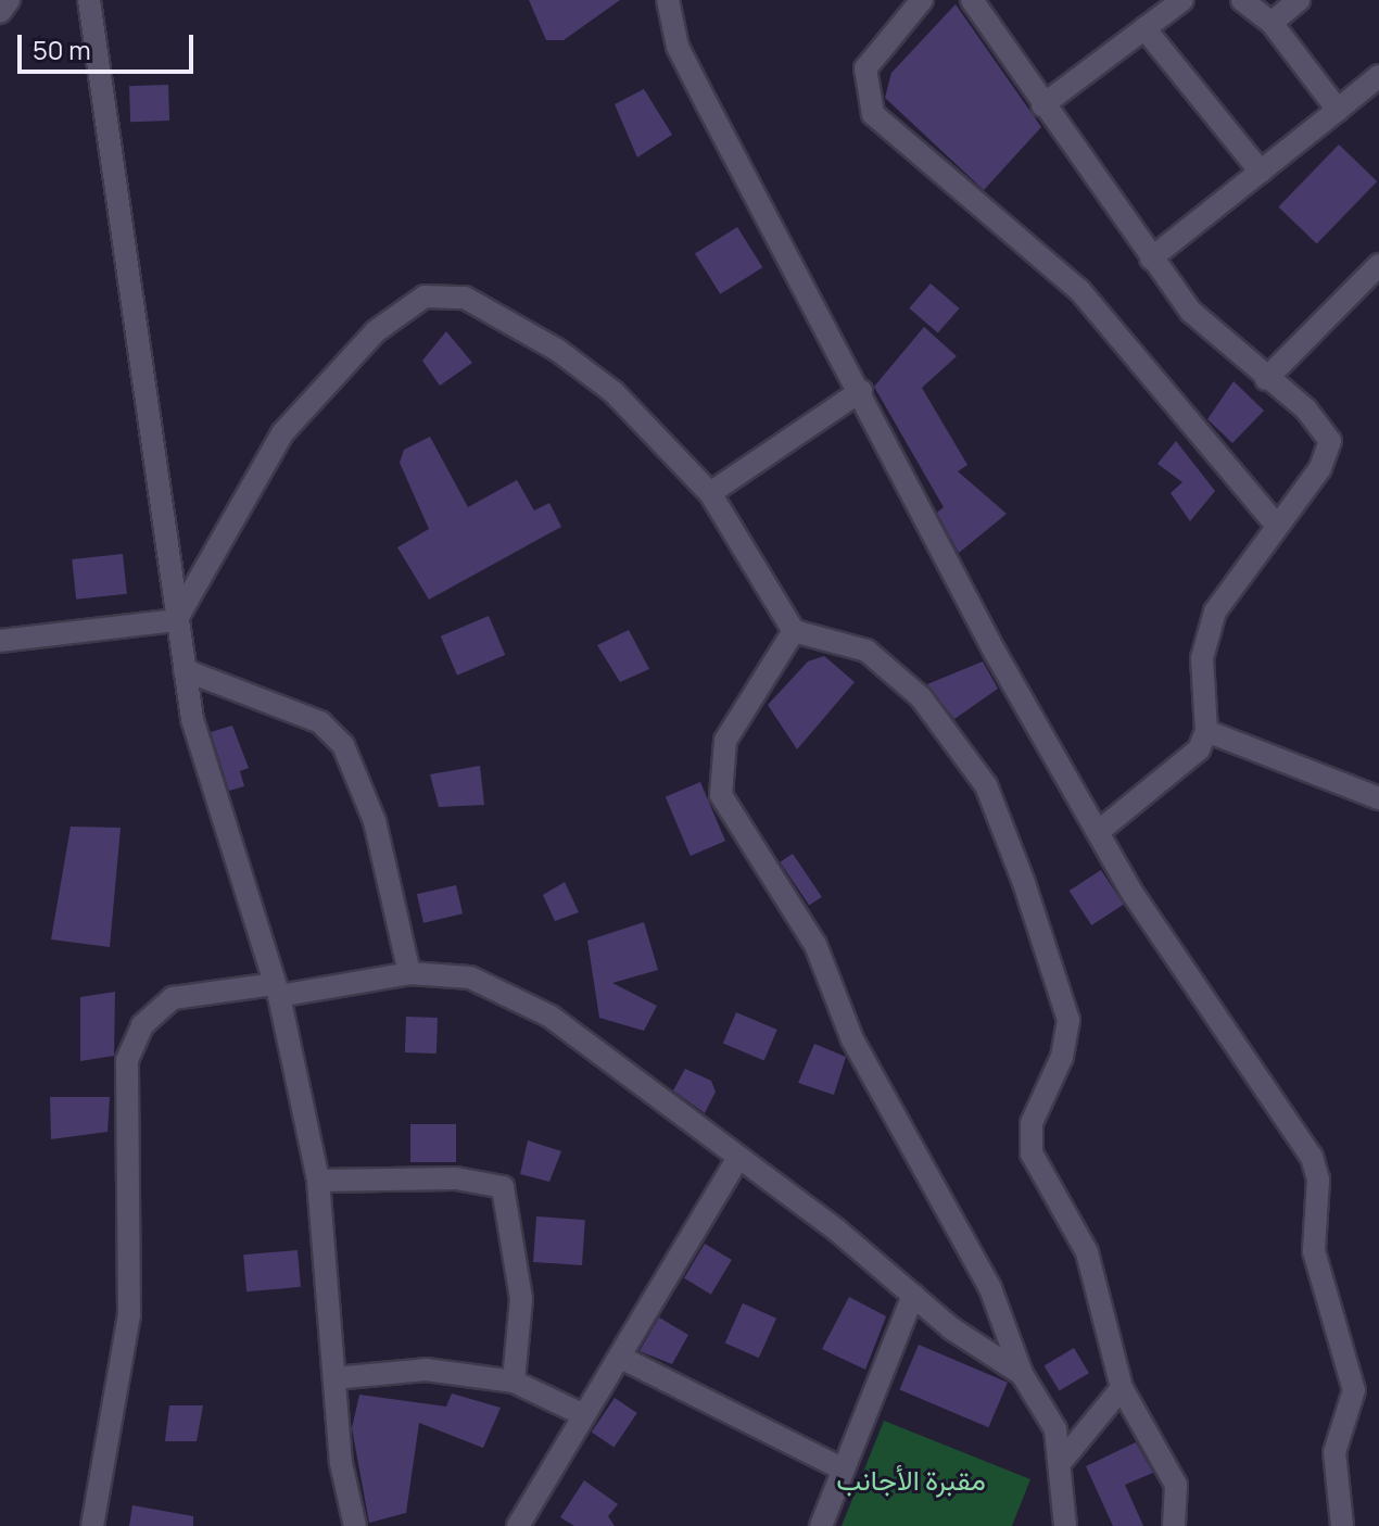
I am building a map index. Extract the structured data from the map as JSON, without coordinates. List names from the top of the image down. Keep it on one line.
{"parks":["مقبرة الأجانب"],"scale_bar":"50 m"}
